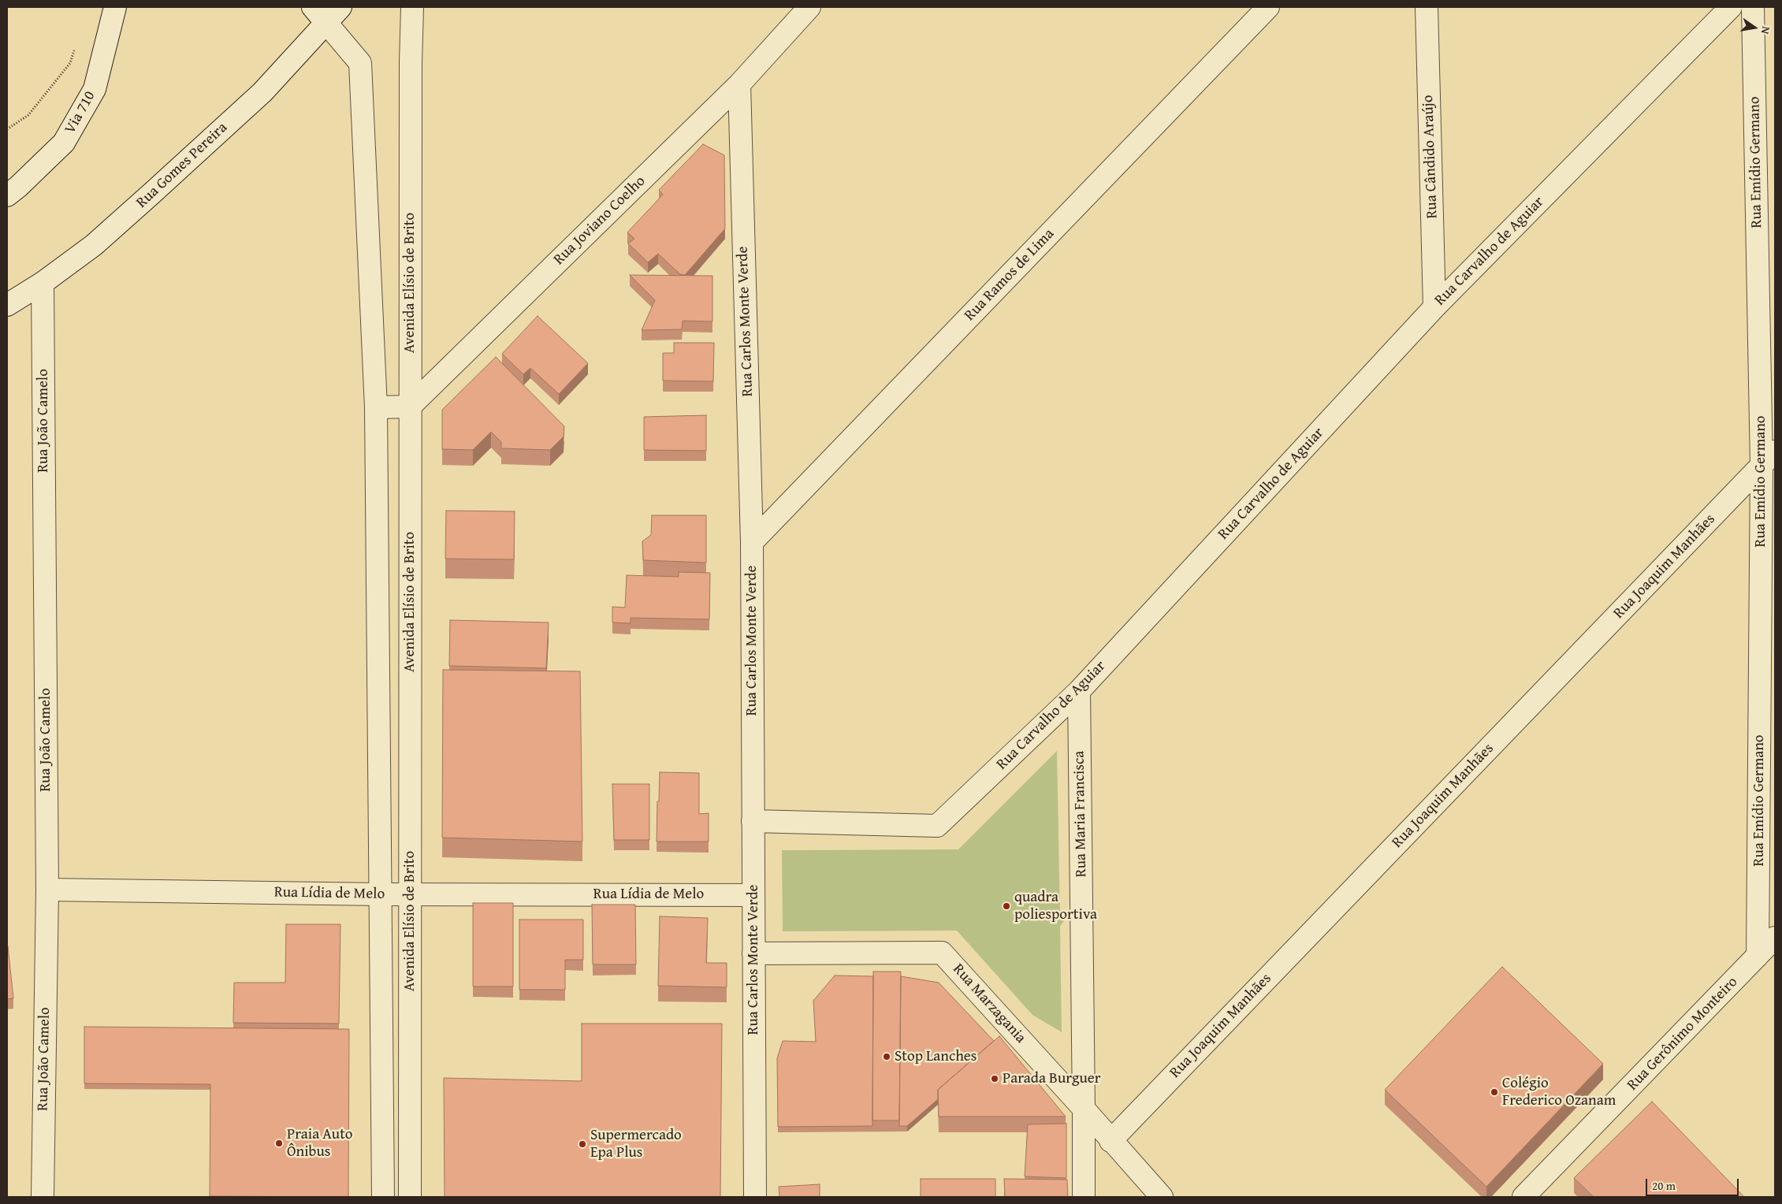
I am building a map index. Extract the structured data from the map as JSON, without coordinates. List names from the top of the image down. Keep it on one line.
{"streets":{"street":["Via 710","Rua Cândido Araújo","Rua Emídio Germano","Rua Gomes Pereira","Rua Joviano Coelho","Rua Carvalho de Aguiar","Rua Ramos de Lima","Avenida Elísio de Brito","Rua Carlos Monte Verde","Rua João Camelo","Rua Joaquim Manhães","Rua Maria Francisca","Rua Lídia de Melo","Rua Marzagania","Rua Gerônimo Monteiro"]},"crossings":[["Rua Cândido Araújo","Rua Carvalho de Aguiar"],["Rua Emídio Germano","Rua Joaquim Manhães"],["Rua Emídio Germano","Rua Gerônimo Monteiro"],["Rua Gomes Pereira","Avenida Elísio de Brito"],["Rua Gomes Pereira","Rua João Camelo"],["Rua Joviano Coelho","Avenida Elísio de Brito"],["Rua Joviano Coelho","Rua Carlos Monte Verde"],["Rua Carvalho de Aguiar","Rua Carlos Monte Verde"],["Rua Carvalho de Aguiar","Rua Maria Francisca"],["Rua Ramos de Lima","Rua Carlos Monte Verde"],["Avenida Elísio de Brito","Rua Lídia de Melo"],["Rua Carlos Monte Verde","Rua Lídia de Melo"],["Rua Carlos Monte Verde","Rua Marzagania"],["Rua João Camelo","Rua Lídia de Melo"],["Rua Joaquim Manhães","Rua Marzagania"],["Rua Maria Francisca","Rua Marzagania"]],"places":["quadra poliesportiva","Stop Lanches","Parada Burguer","Colégio Frederico Ozanam","Praia Auto Ônibus","Supermercado Epa Plus"],"scale_bar":"20 m","north":"right"}
